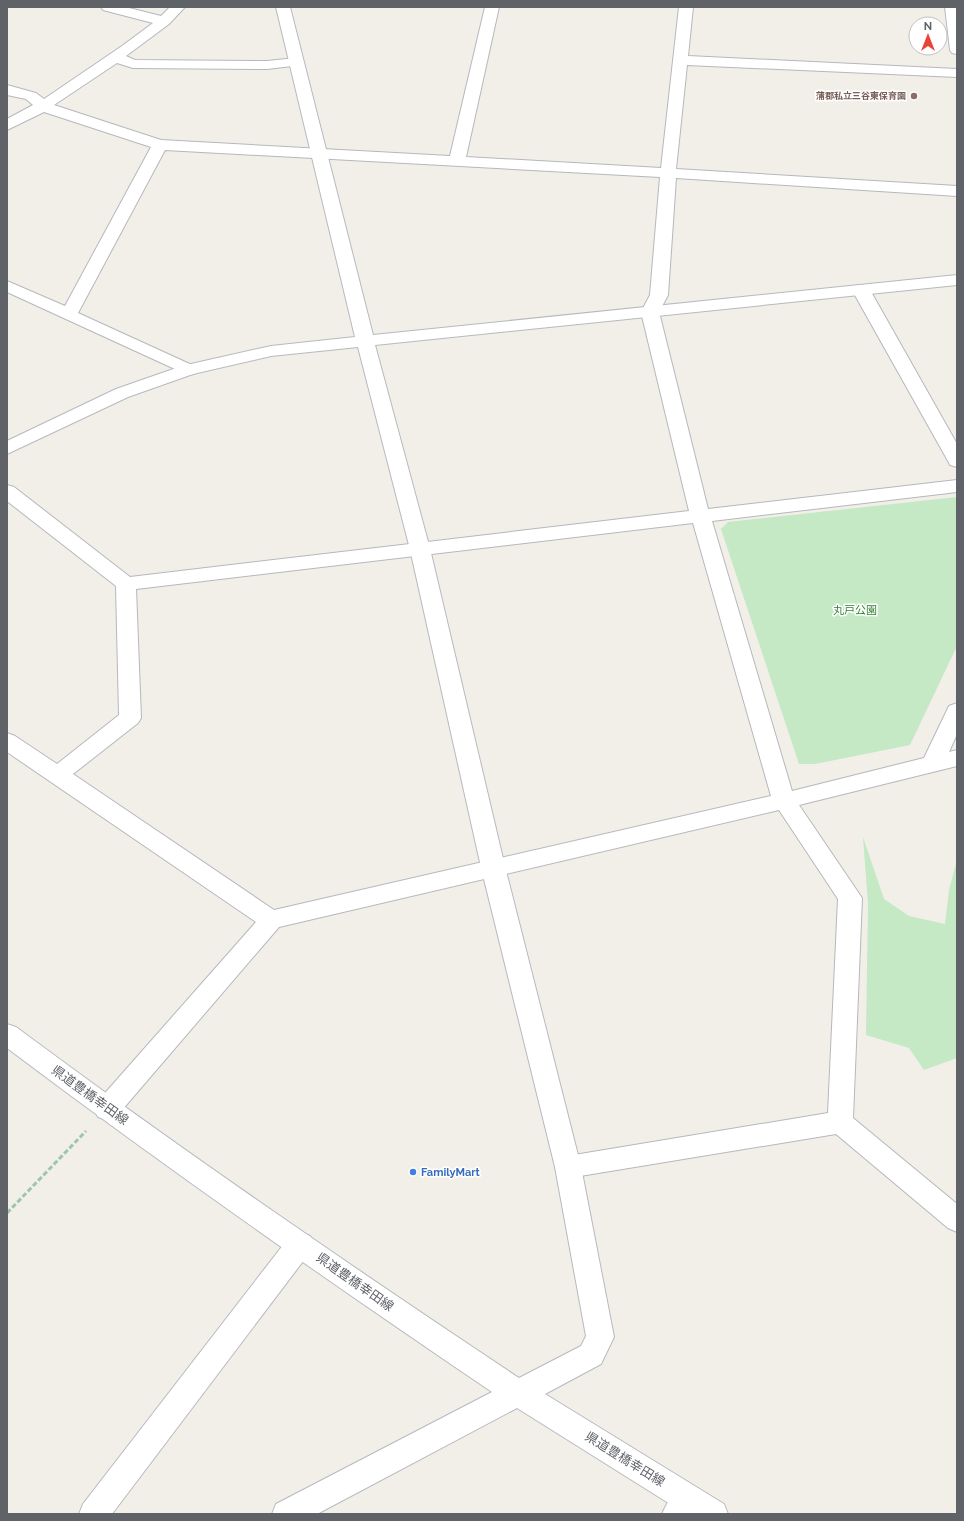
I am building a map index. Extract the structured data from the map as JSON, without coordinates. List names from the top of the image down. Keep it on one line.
{"streets":{"street":["県道豊橋幸田線"]},"parks":["丸戸公園"],"places":["蒲郡私立三谷東保育園","FamilyMart"],"north":"top"}
